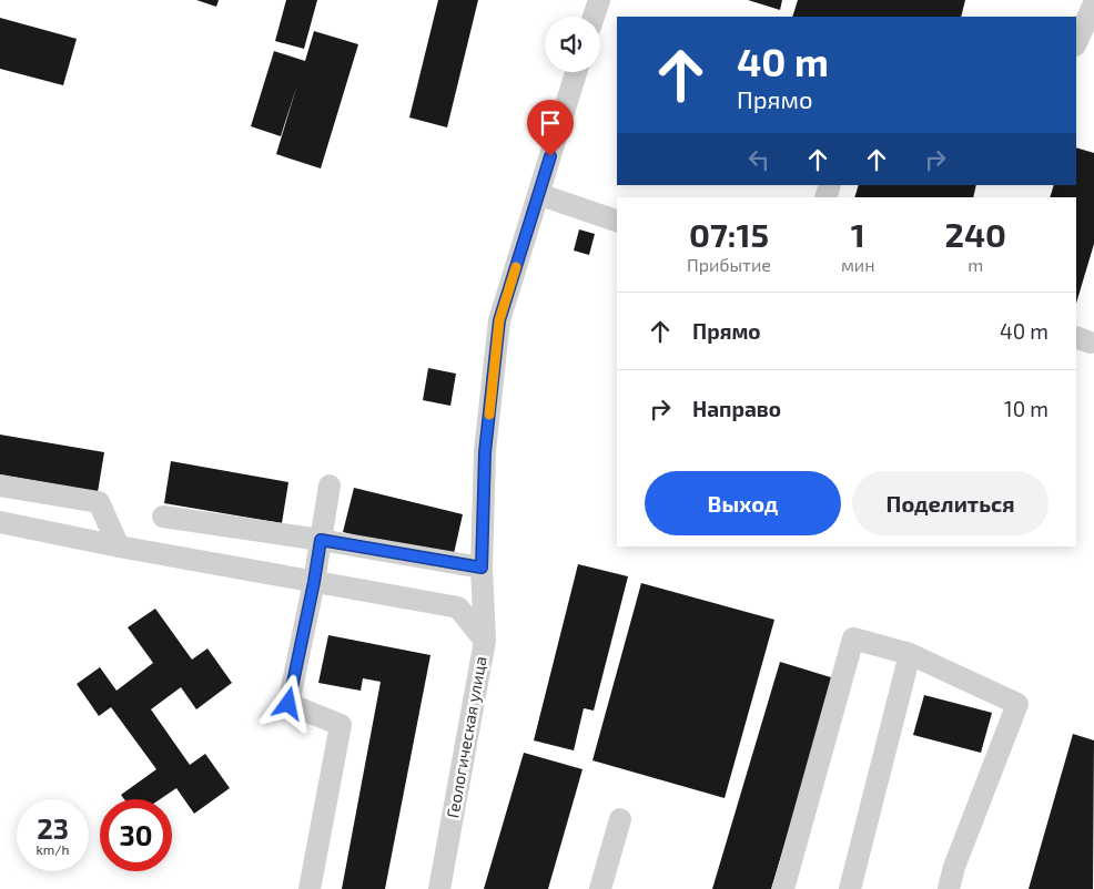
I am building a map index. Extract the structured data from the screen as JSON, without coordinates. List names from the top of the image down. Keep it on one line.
{"streets":{"street":["Геологическая улица"]},"page":{"turn":["40 m","Прямо"],"eta":["07:15","Прибытие","1","мин","240","m"],"list":[{"name":"Прямо","value":"40 m"},{"name":"Направо","value":"10 m"}],"buttons":["Выход","Поделиться"],"speed":"23 km/h","limit":"30"}}
